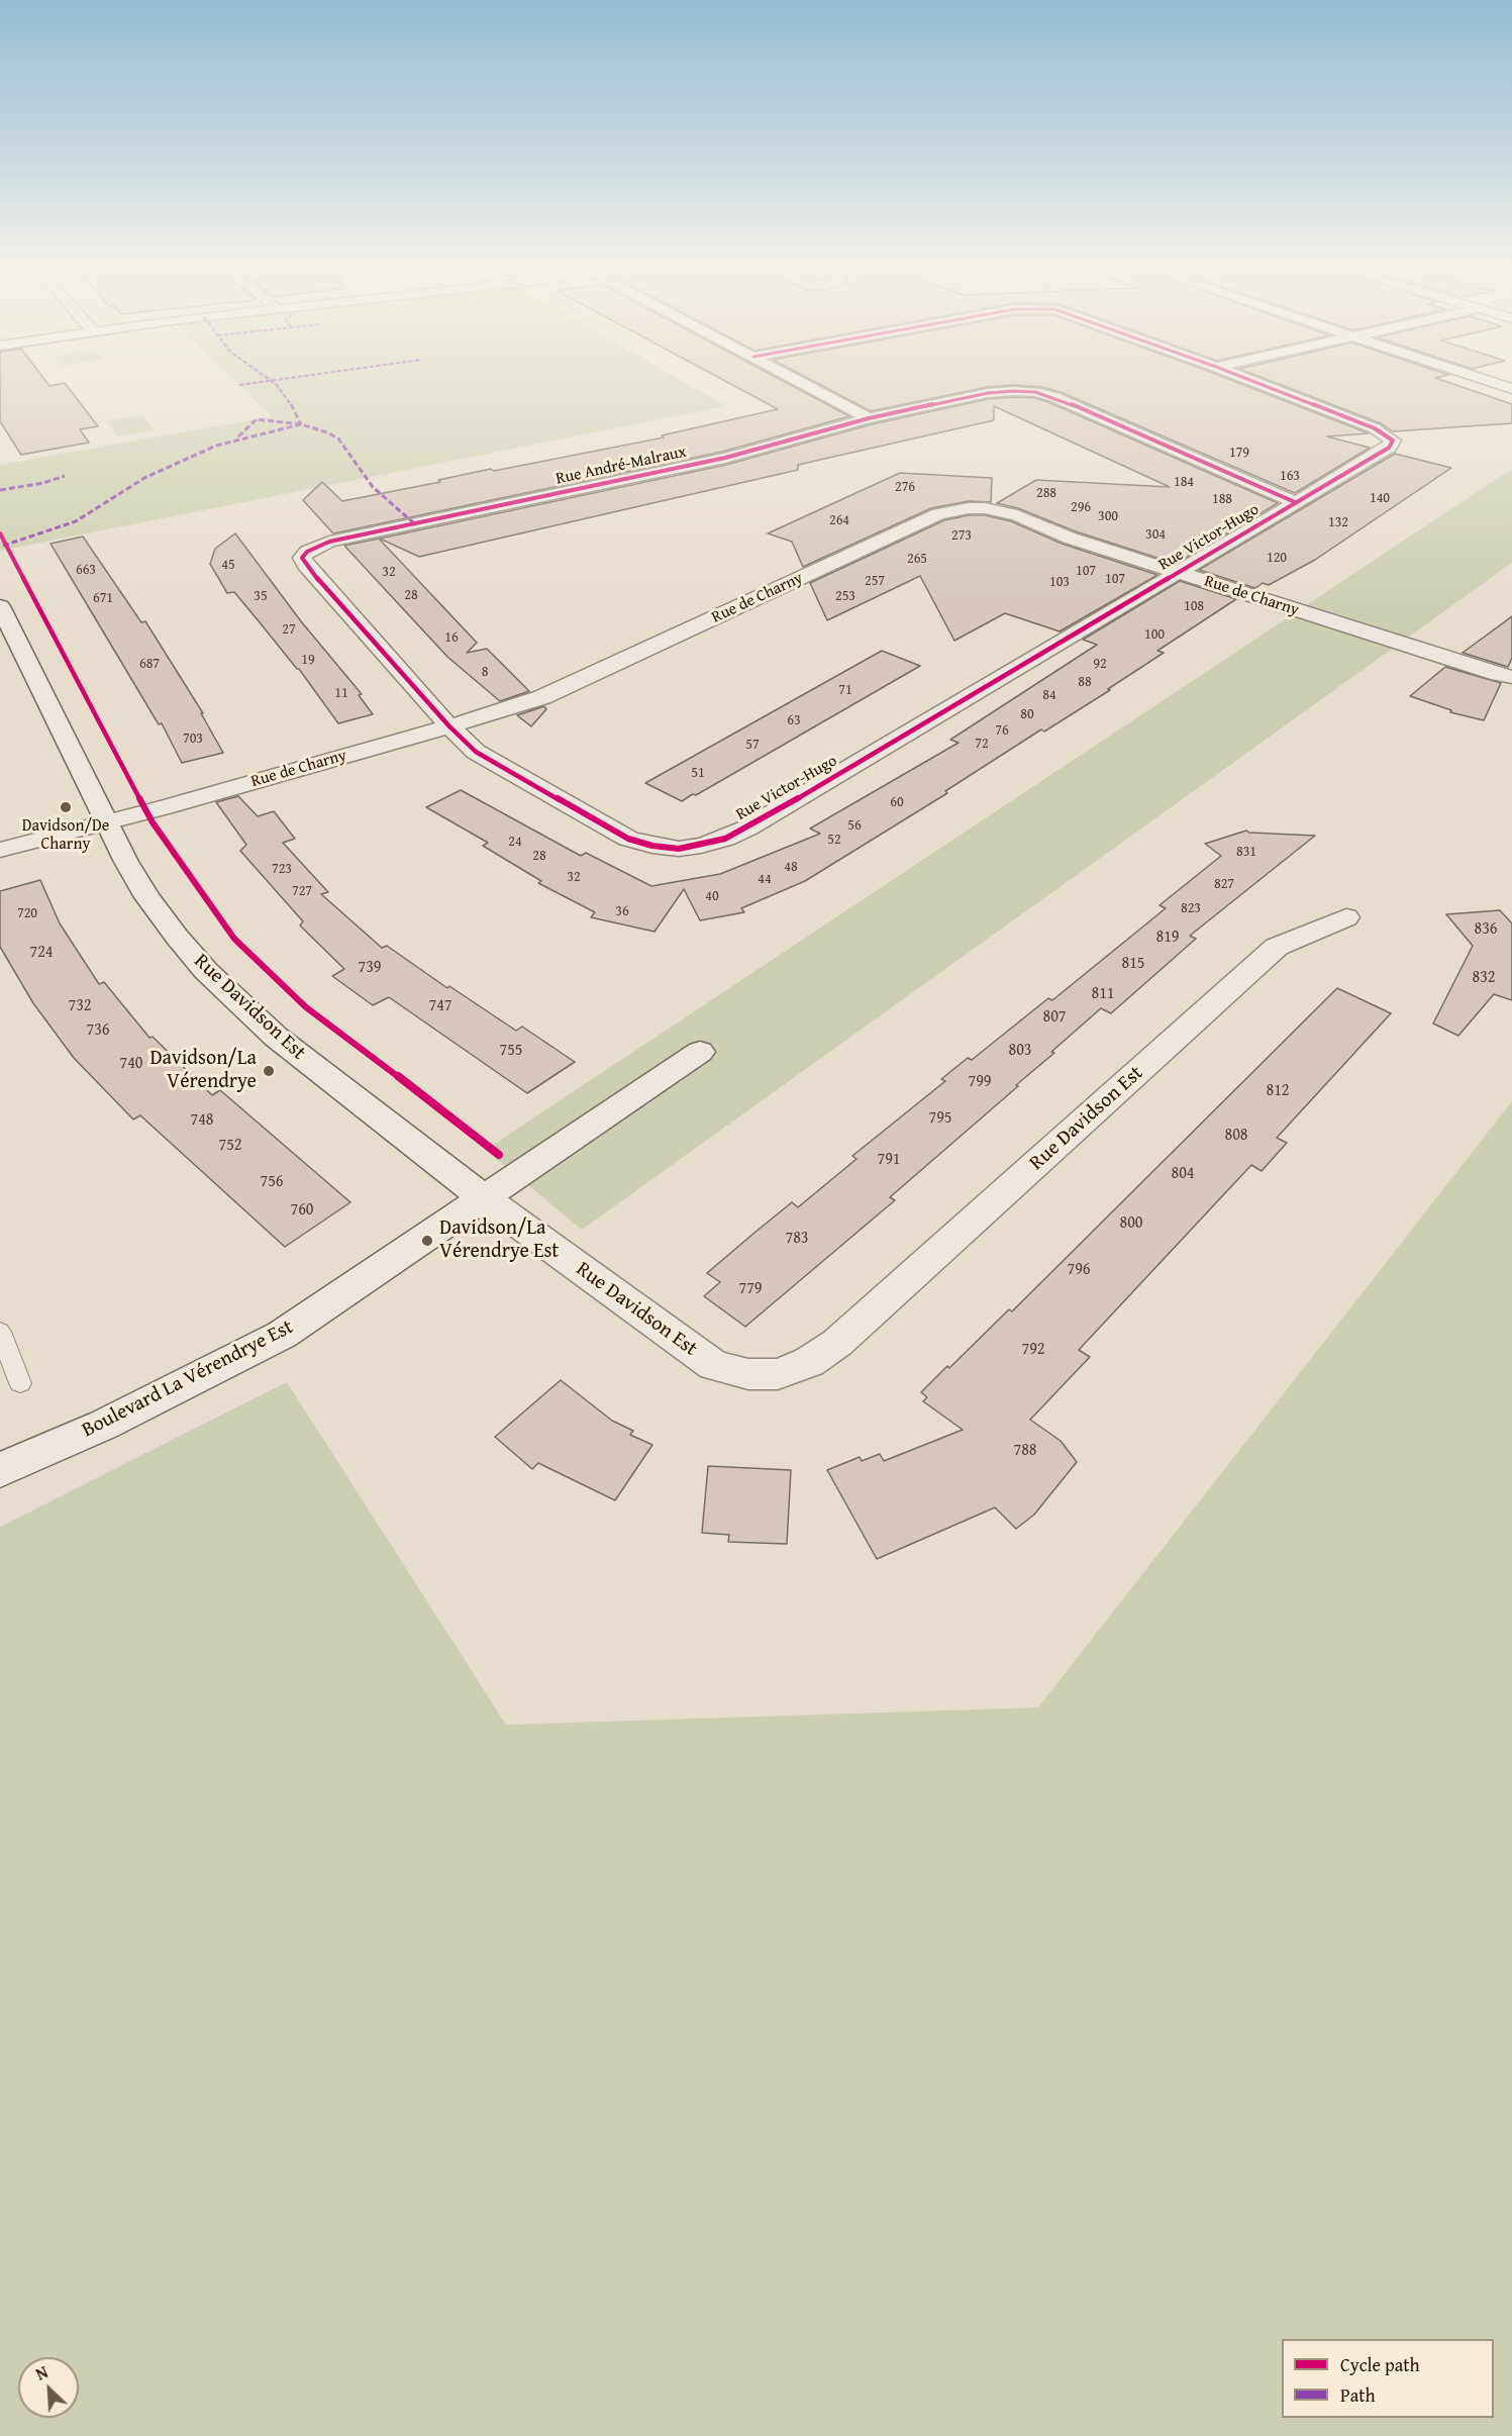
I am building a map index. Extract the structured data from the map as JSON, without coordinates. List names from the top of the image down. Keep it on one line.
{"streets":{"street":["Rue André-Malraux","Rue Victor-Hugo","Rue de Charny","Rue Davidson Est","Boulevard La Vérendrye Est"]},"crossings":[["Rue André-Malraux","Rue Victor-Hugo"],["Rue André-Malraux","Rue de Charny"],["Rue Victor-Hugo","Rue de Charny"],["Rue de Charny","Rue Davidson Est"],["Rue Davidson Est","Boulevard La Vérendrye Est"]],"places":["Davidson/De Charny","Davidson/La Vérendrye","Davidson/La Vérendrye Est"],"house_numbers":["179","163","184","276","288","140","188","296","300","264","132","304","273","120","265","45","663","107","32","107","257","103","28","35","253","671","108","27","100","16","19","687","92","8","88","71","11","84","80","63","76","703","72","57","51","60","56","52","24","831","28","48","723","32","44","827","727","40","823","36","720","836","819","724","815","739","832","811","732","747","807","736","755","803","740","799","812","795","748","808","752","791","804","756","760","800","783","796","779","792","788"],"legend":["Cycle path","Path"],"north":"top left"}
